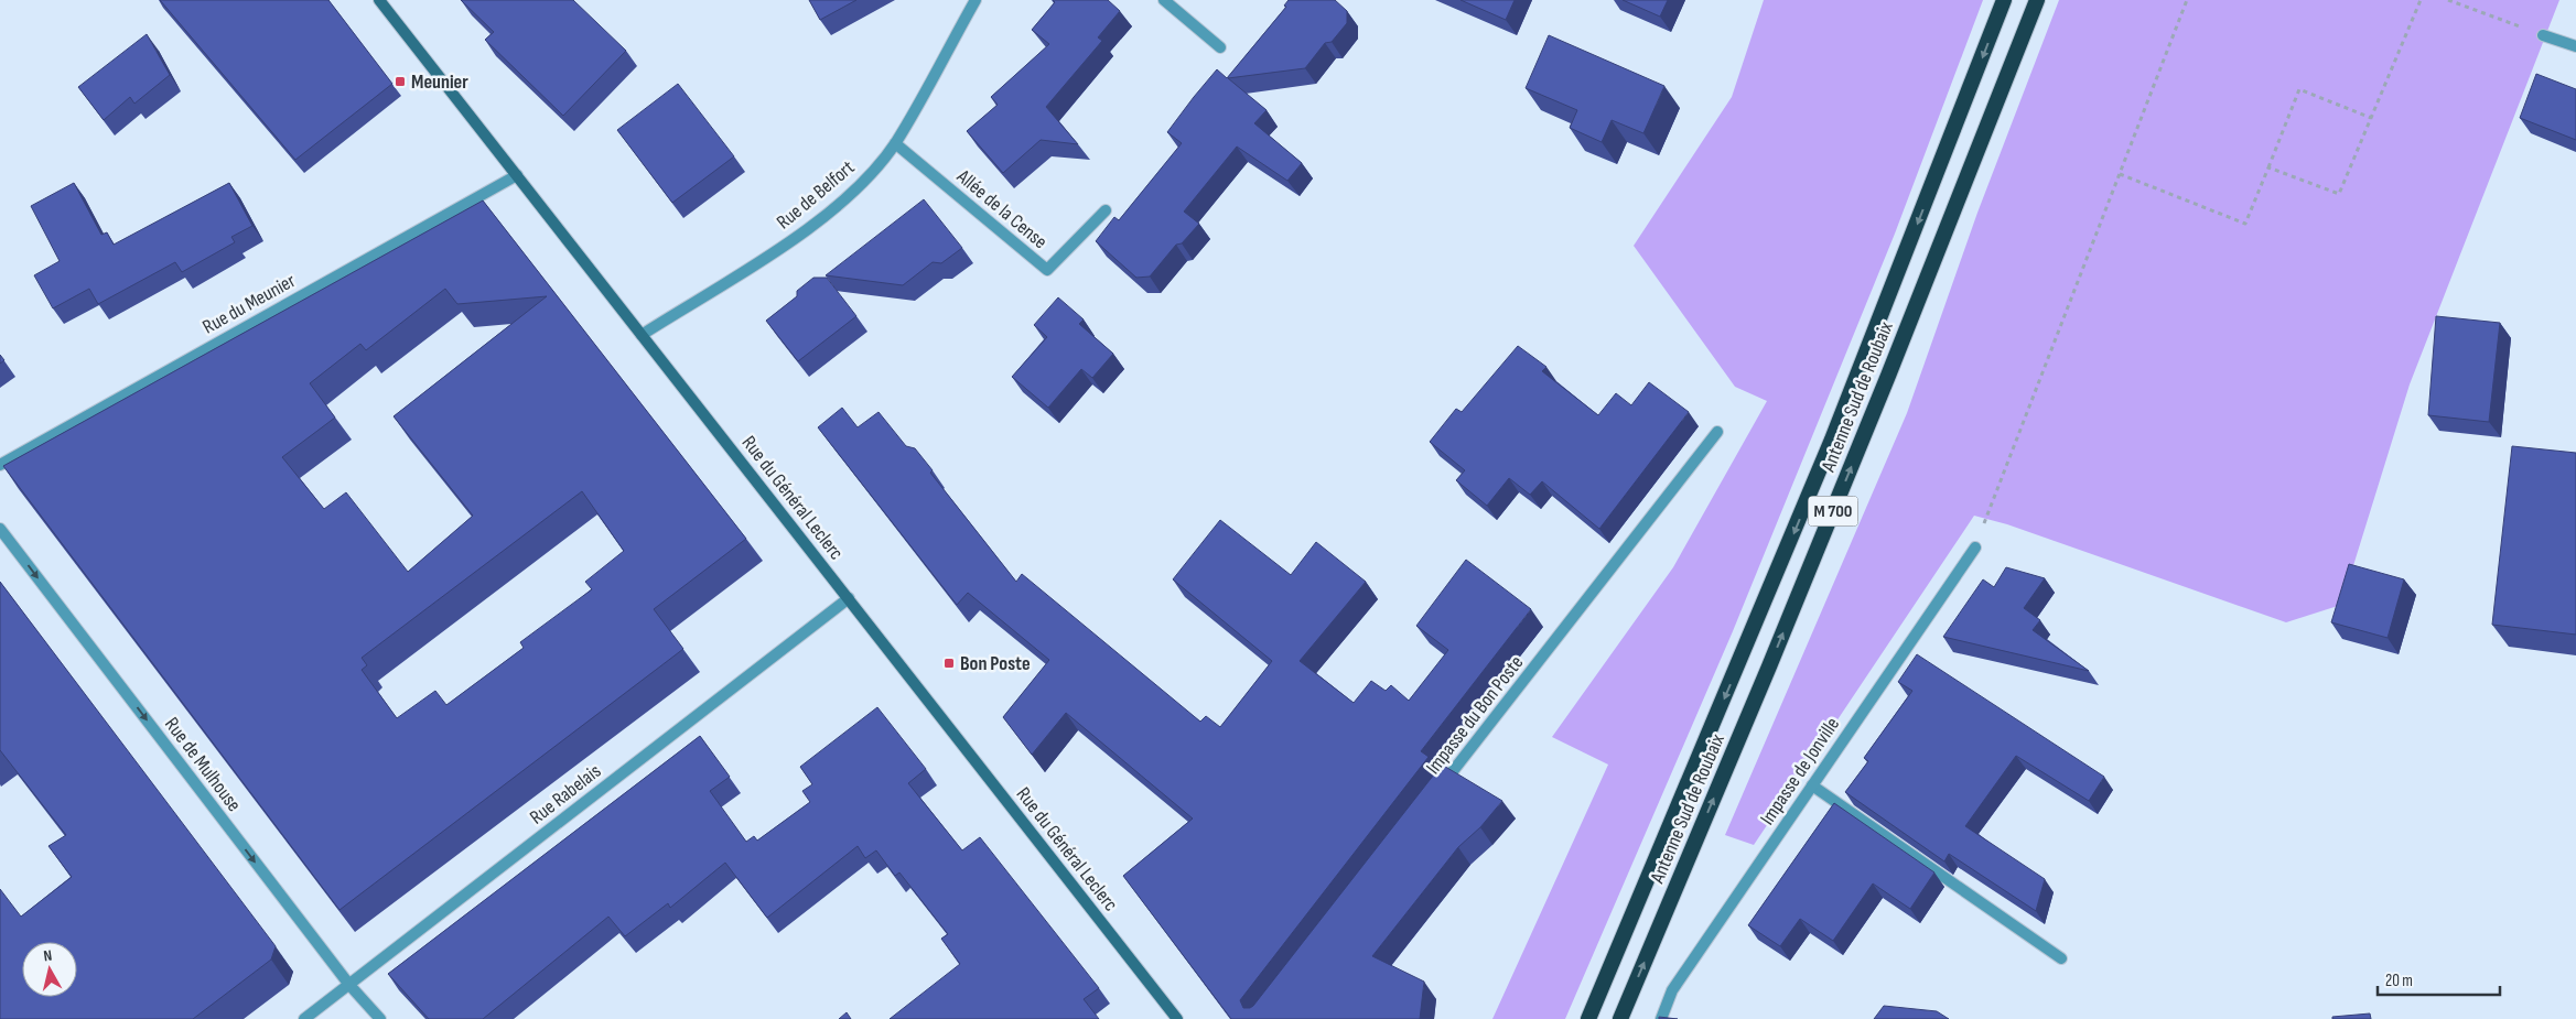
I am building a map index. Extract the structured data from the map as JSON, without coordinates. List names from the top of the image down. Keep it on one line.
{"streets":{"highway":["Antenne Sud de Roubaix","M 700"],"main road":["Rue du Général Leclerc"],"street":["Rue de Belfort","Allée de la Cense","Rue du Meunier","Impasse du Bon Poste","Rue de Mulhouse","Impasse de Jonville","Rue Rabelais"]},"crossings":[["Rue de Belfort","Allée de la Cense"],["Rue de Belfort","Rue du Général Leclerc"],["Rue du Meunier","Rue du Général Leclerc"],["Rue du Général Leclerc","Rue Rabelais"],["Rue de Mulhouse","Rue Rabelais"]],"one_way":["Rue de Mulhouse"],"places":{"transit":["Meunier","Bon Poste"]},"scale_bar":"20 m","north":"top"}
